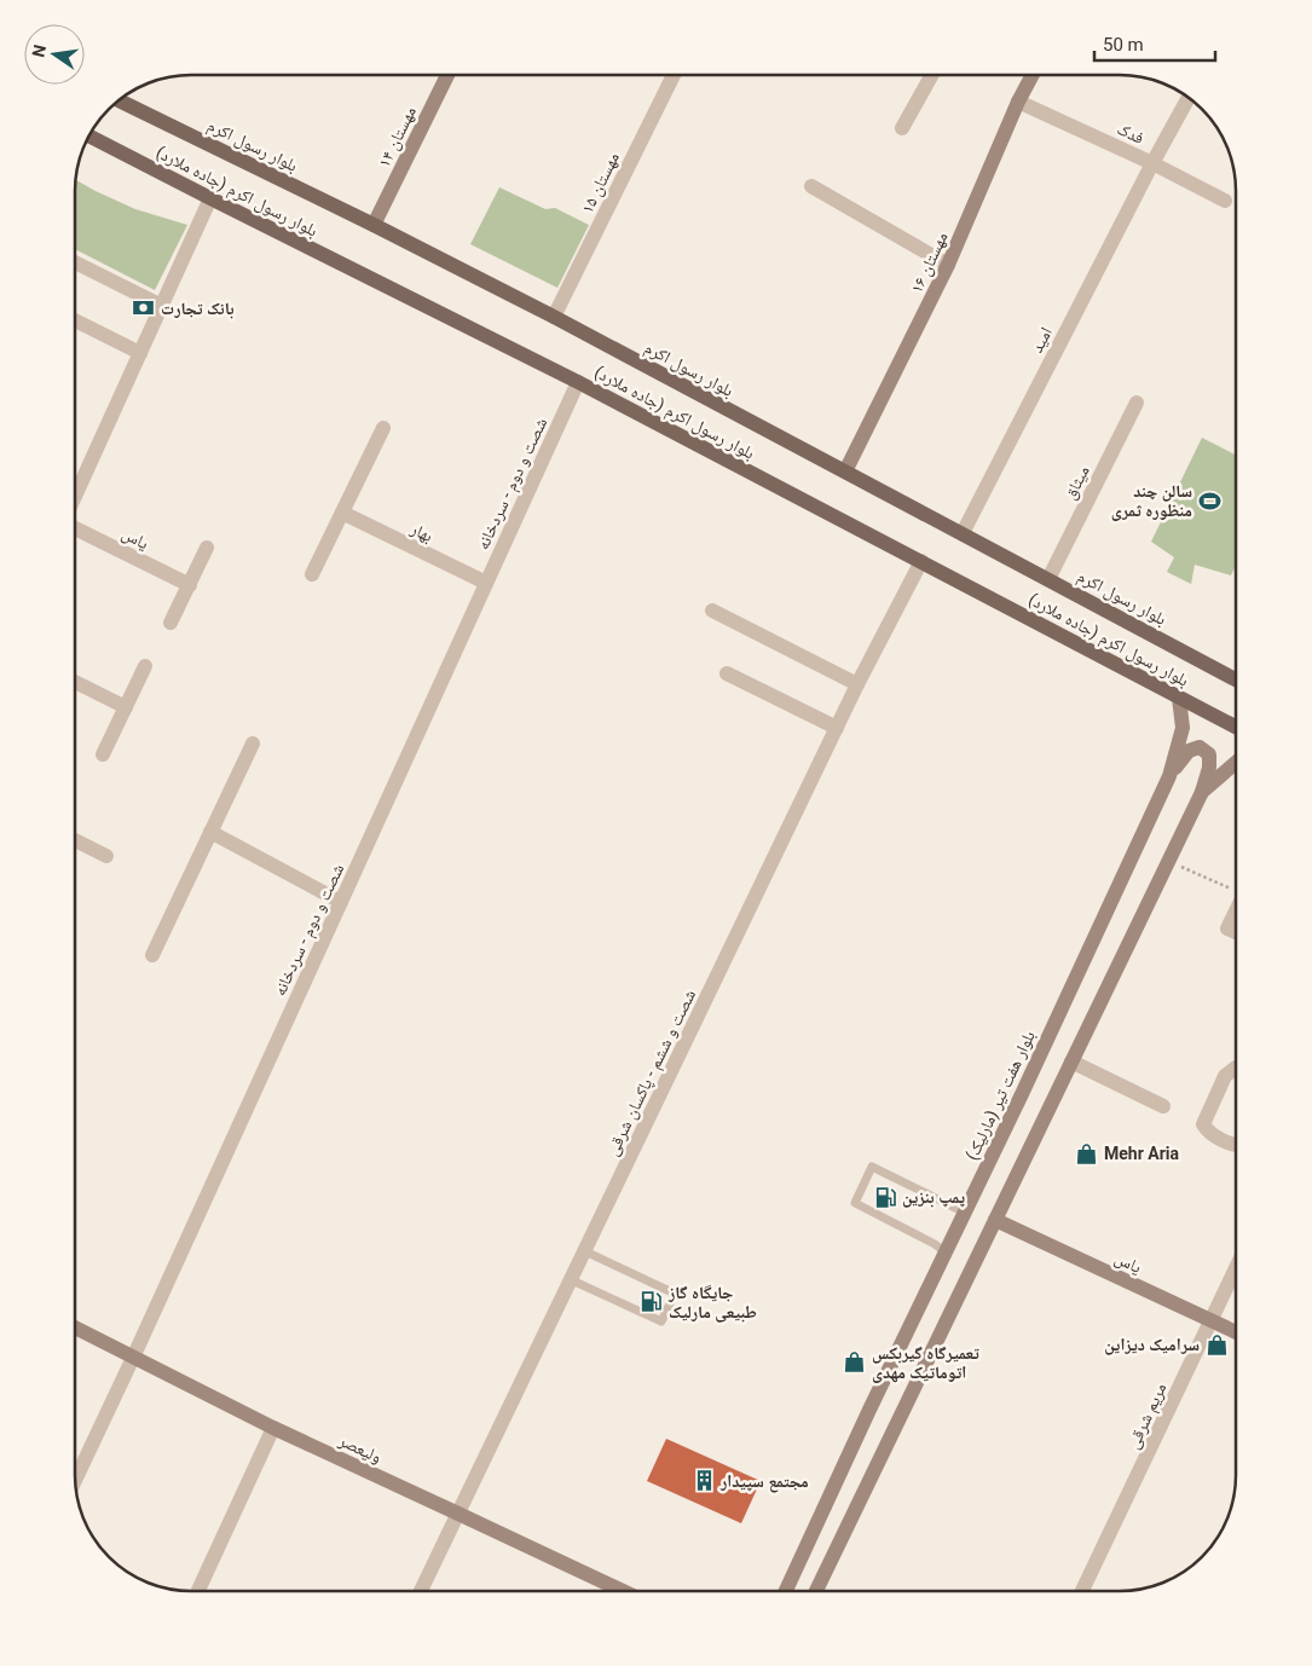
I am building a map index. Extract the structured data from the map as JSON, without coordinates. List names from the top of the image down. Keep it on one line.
{"streets":{"main road":["مهستان ۱۴","بلوار رسول اکرم","بلوار رسول اکرم (جاده ملارد)","مهستان ۱۶","یاس","بلوار هفت تیر (مارلیک)","ولیعصر"],"street":["فدک","مهستان ۱۵","امید","میثاق","شصت و دوم - سردخانه","بهار","شصت و ششم - پاکسان شرقی","مریم شرقی"]},"crossings":[["فدک","مهستان ۱۶"],["فدک","امید"],["مهستان ۱۴","بلوار رسول اکرم"],["بلوار رسول اکرم","مهستان ۱۵"],["بلوار رسول اکرم","مهستان ۱۶"],["بلوار رسول اکرم","امید"],["بلوار رسول اکرم","میثاق"],["بلوار رسول اکرم (جاده ملارد)","شصت و دوم - سردخانه"],["بلوار رسول اکرم (جاده ملارد)","شصت و ششم - پاکسان شرقی"],["بلوار رسول اکرم (جاده ملارد)","بلوار هفت تیر (مارلیک)"],["شصت و دوم - سردخانه","بهار"],["شصت و دوم - سردخانه","ولیعصر"],["یاس","مریم شرقی"],["شصت و ششم - پاکسان شرقی","ولیعصر"]],"places":{"bank":["بانک تجارت"],"sports":["سالن چند منظوره ثمری"],"shop":["Mehr Aria","سرامیک دیزاین","تعمیرگاه گیربکس اتوماتیک مهدی"],"fuel station":["پمپ بنزین","جایگاه گاز طبیعی مارلیک"],"building":["مجتمع سپیدار"]},"scale_bar":"50 m","north":"left"}
